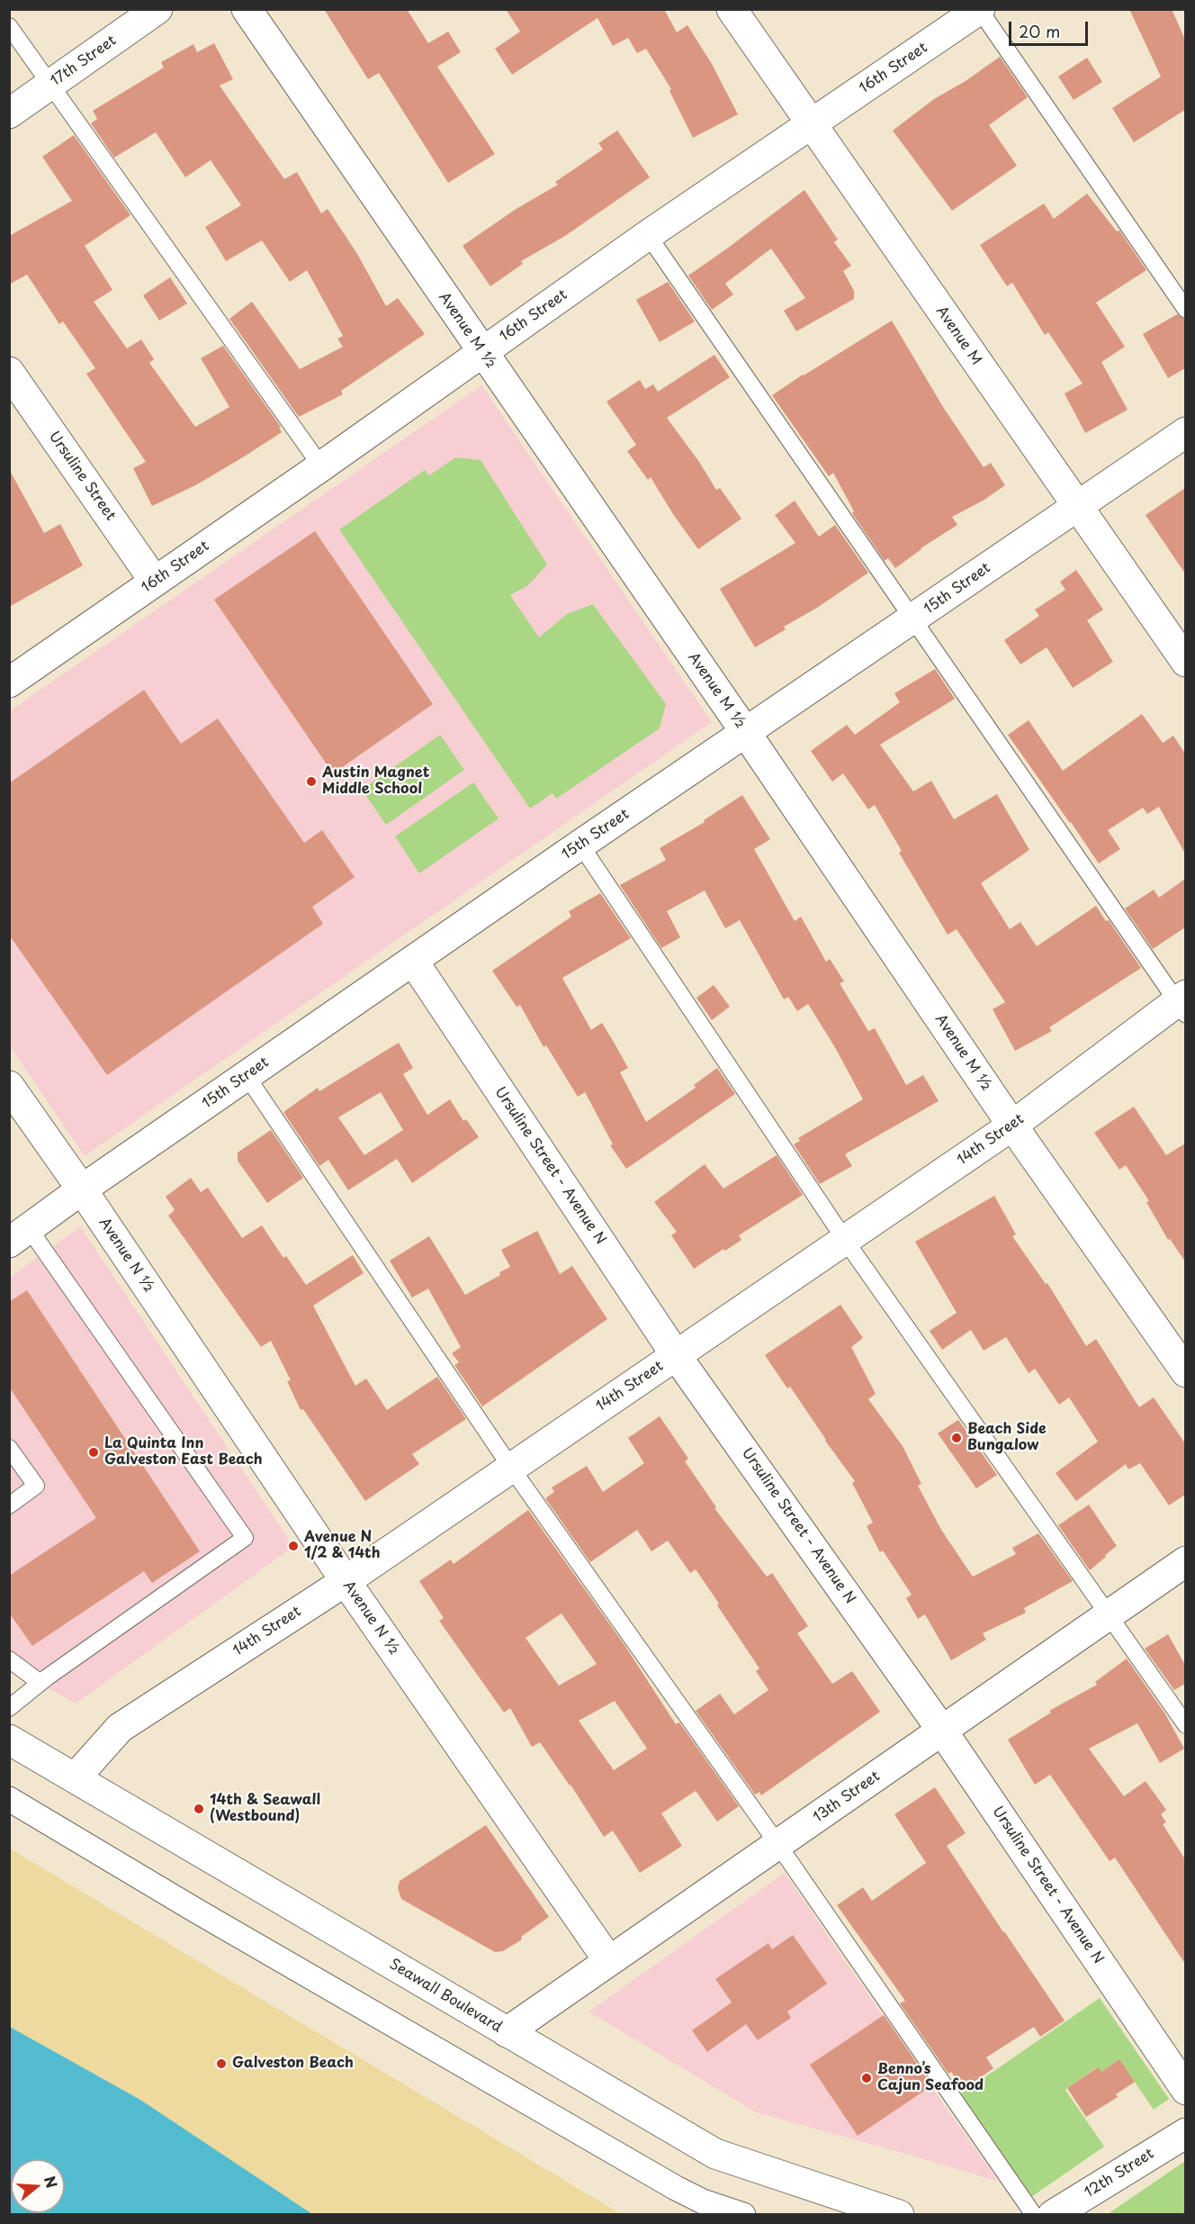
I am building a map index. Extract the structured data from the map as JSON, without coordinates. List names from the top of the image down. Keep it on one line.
{"streets":{"street":["17th Street","16th Street","Avenue M ½","Avenue M","Ursuline Street","15th Street","14th Street","Ursuline Street - Avenue N","Avenue N ½","13th Street","Seawall Boulevard","12th Street"]},"crossings":[["16th Street","Avenue M ½"],["16th Street","Avenue M"],["16th Street","Ursuline Street"],["Avenue M ½","15th Street"],["Avenue M ½","14th Street"],["Avenue M","15th Street"],["15th Street","Ursuline Street - Avenue N"],["15th Street","Avenue N ½"],["14th Street","Ursuline Street - Avenue N"],["14th Street","Avenue N ½"],["14th Street","Seawall Boulevard"],["Ursuline Street - Avenue N","13th Street"],["Avenue N ½","13th Street"],["13th Street","Seawall Boulevard"]],"places":["Austin Magnet Middle School","Beach Side Bungalow","La Quinta Inn Galveston East Beach","Avenue N 1/2 & 14th","14th & Seawall (Westbound)","Galveston Beach","Benno’s Cajun Seafood"],"scale_bar":"20 m","north":"right"}
